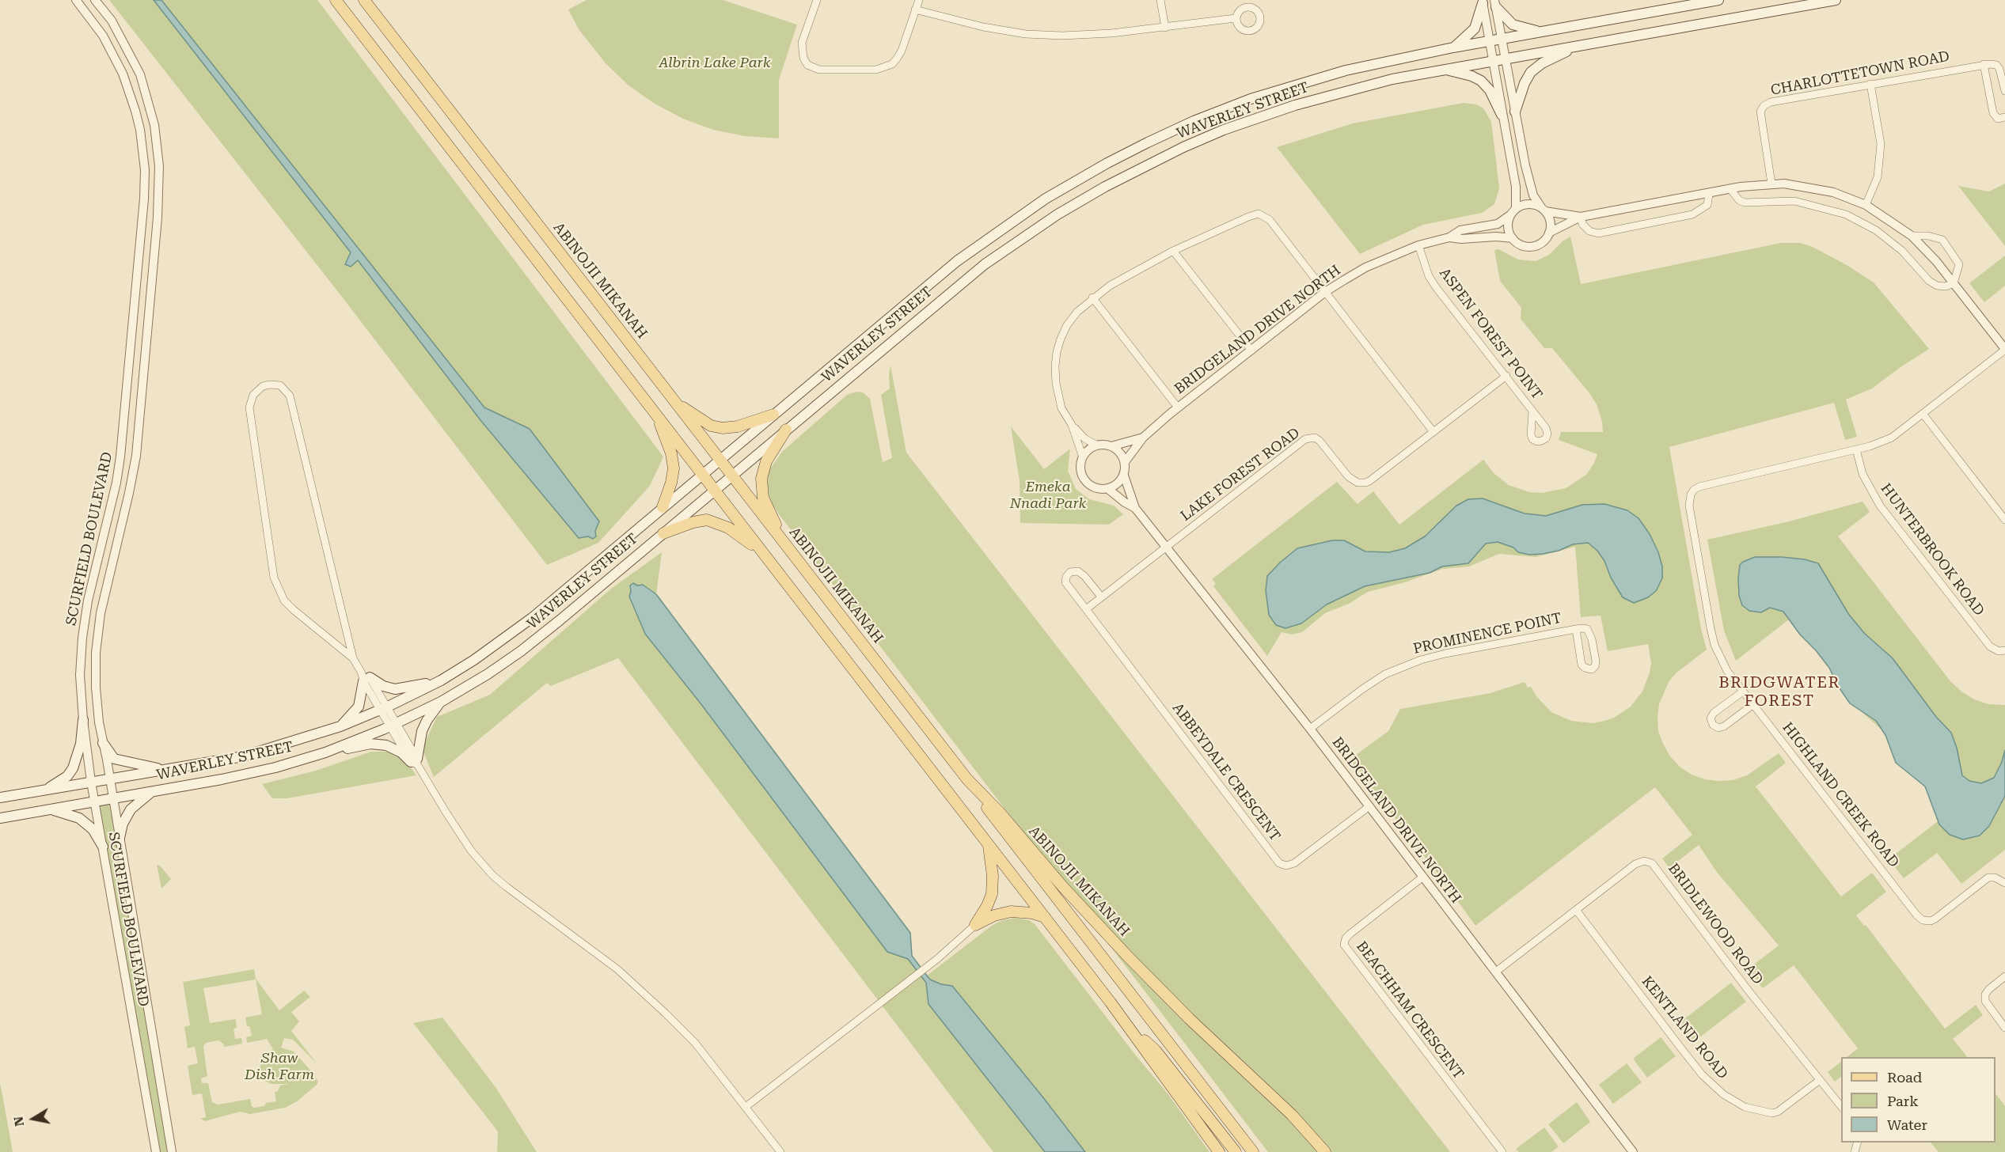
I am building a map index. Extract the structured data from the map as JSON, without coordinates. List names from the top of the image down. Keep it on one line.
{"streets":{"main road":["WAVERLEY STREET","ABINOJII MIKANAH"],"street":["CHARLOTTETOWN ROAD","BRIDGELAND DRIVE NORTH","ASPEN FOREST POINT","LAKE FOREST ROAD","SCURFIELD BOULEVARD","HUNTERBROOK ROAD","PROMINENCE POINT","ABBEYDALE CRESCENT","HIGHLAND CREEK ROAD","BRIDLEWOOD ROAD","BEACHHAM CRESCENT","KENTLAND ROAD"]},"crossings":[["WAVERLEY STREET","ABINOJII MIKANAH"],["WAVERLEY STREET","SCURFIELD BOULEVARD"],["BRIDGELAND DRIVE NORTH","ASPEN FOREST POINT"],["BRIDGELAND DRIVE NORTH","LAKE FOREST ROAD"],["BRIDGELAND DRIVE NORTH","PROMINENCE POINT"],["BRIDGELAND DRIVE NORTH","ABBEYDALE CRESCENT"],["BRIDGELAND DRIVE NORTH","BRIDLEWOOD ROAD"],["BRIDGELAND DRIVE NORTH","BEACHHAM CRESCENT"],["ASPEN FOREST POINT","LAKE FOREST ROAD"],["HUNTERBROOK ROAD","HIGHLAND CREEK ROAD"],["BRIDLEWOOD ROAD","KENTLAND ROAD"]],"districts":["BRIDGWATER FOREST"],"parks":["Albrin Lake Park","Emeka Nnadi Park","Shaw Dish Farm"],"legend":["Road","Park","Water"],"north":"left"}
